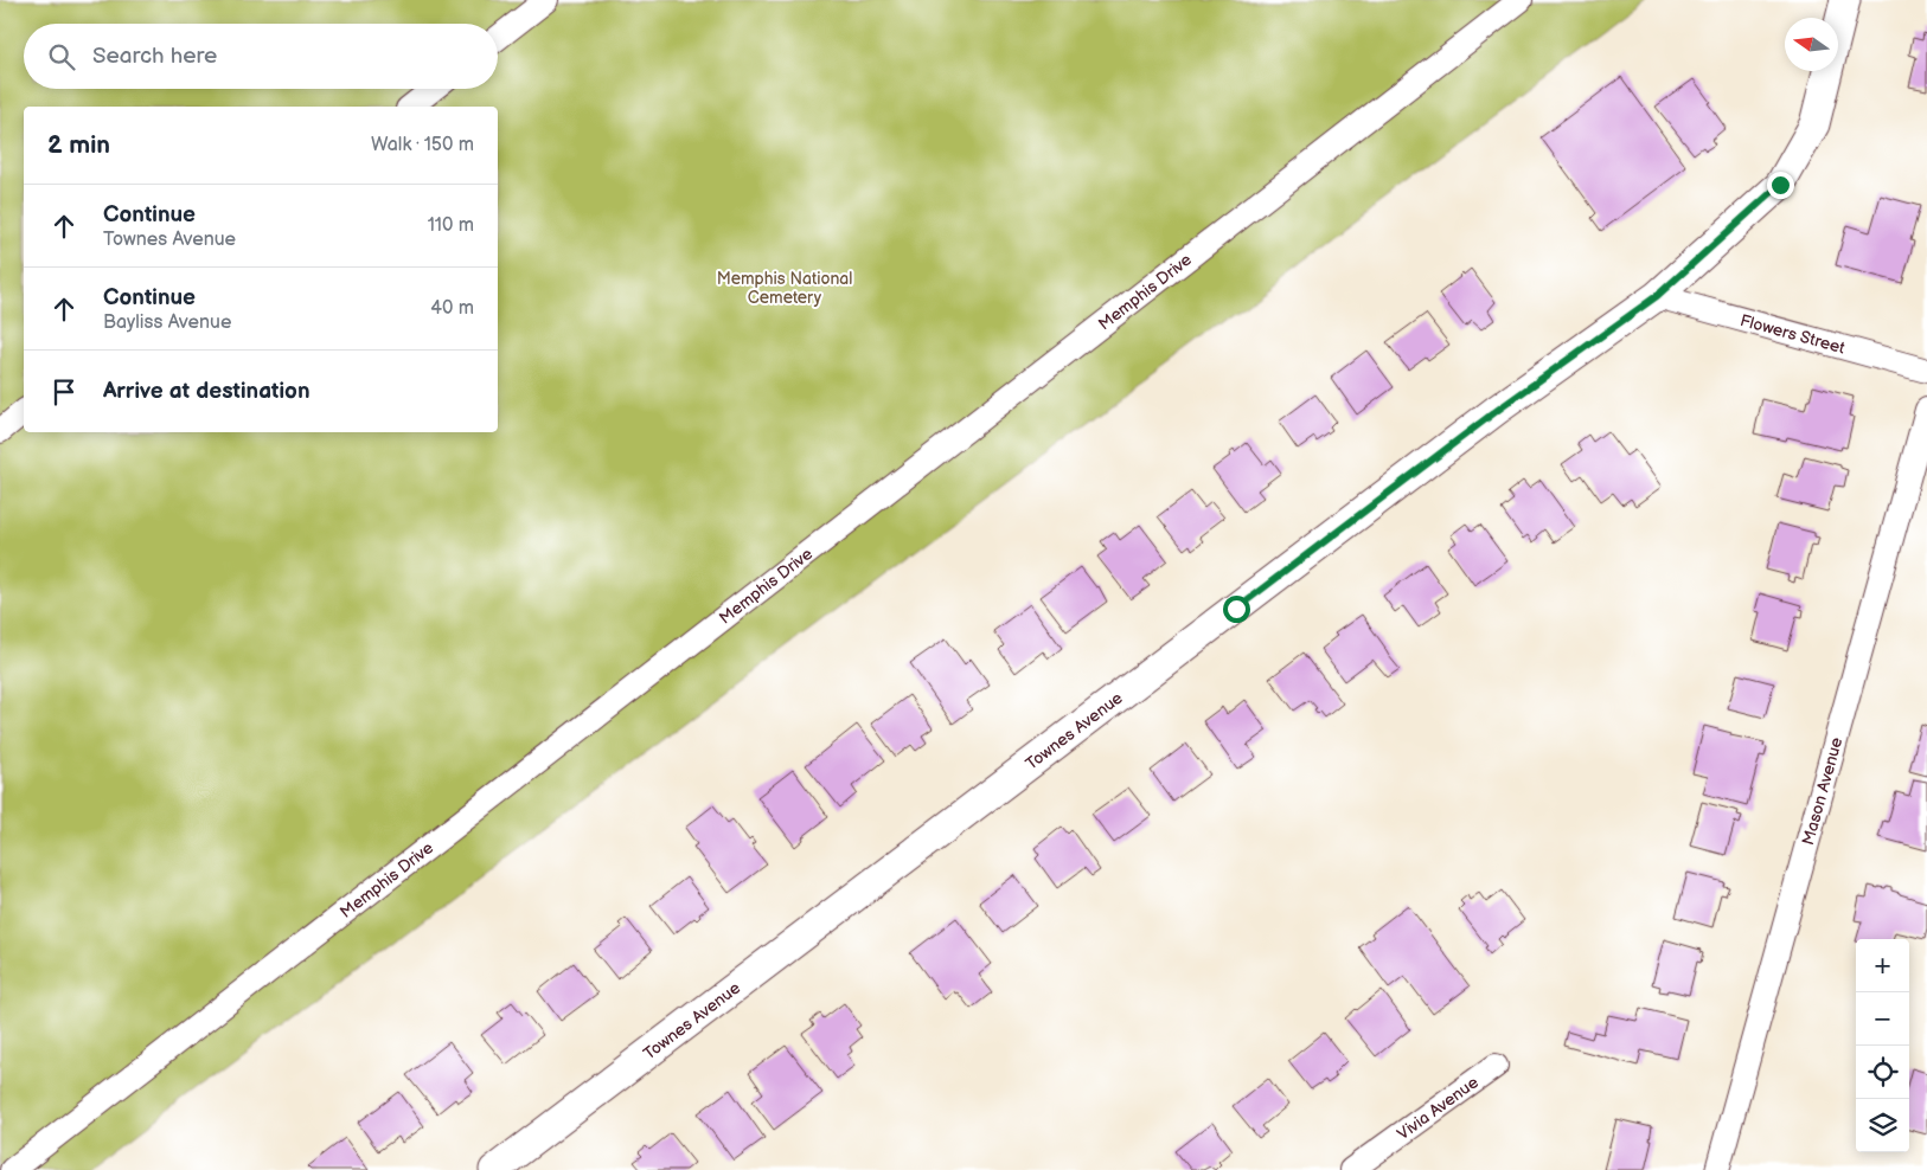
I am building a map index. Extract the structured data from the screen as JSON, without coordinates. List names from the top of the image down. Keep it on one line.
{"streets":{"street":["Memphis Drive","Flowers Street","Townes Avenue","Mason Avenue","Vivia Avenue"]},"crossings":[["Flowers Street","Townes Avenue"]],"parks":["Memphis National Cemetery"],"north":"left","page":{"search":"Search here","heading":["2 min","Walk · 150 m"],"list":[["Continue","Townes Avenue","110 m"],["Continue","Bayliss Avenue","40 m"],"Arrive at destination"],"map_buttons":["+","−"]}}
